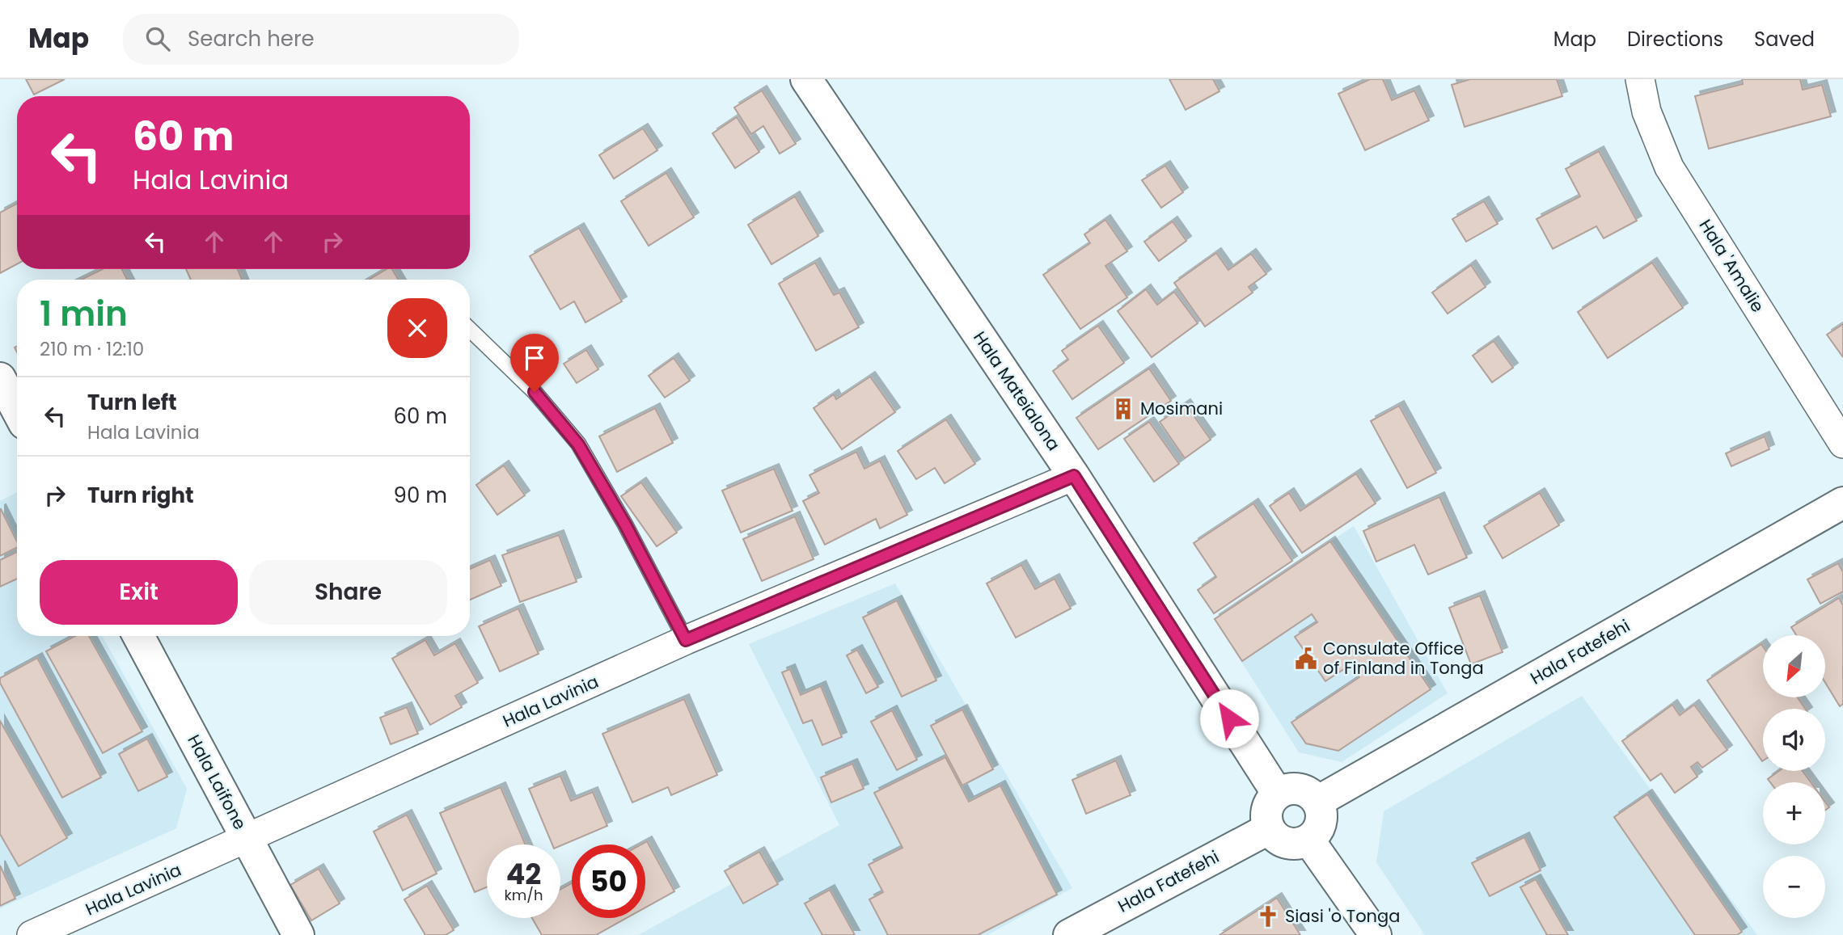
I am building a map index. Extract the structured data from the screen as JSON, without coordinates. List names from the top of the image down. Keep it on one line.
{"streets":{"main road":["Hala Mateialona","Hala Fatefehi","Hala Laifone"],"street":["Hala 'Amalie","Hala Lavinia"]},"crossings":[["Hala Mateialona","Hala Fatefehi"],["Hala Mateialona","Hala Lavinia"],["Hala Lavinia","Hala Laifone"]],"places":{"building":["Mosimani"],"public building":["Consulate Office of Finland in Tonga"],"church":["Siasi 'o Tonga"]},"north":"bottom left","page":{"header":"Map","search":"Search here","nav":["Map","Directions","Saved"],"turn":["60 m","Hala Lavinia"],"heading":["1 min","210 m · 12:10"],"list":[{"name":"Turn left","note":"Hala Lavinia","value":"60 m"},{"name":"Turn right","value":"90 m"}],"buttons":["Exit","Share"],"map_buttons":["+","−"],"speed":"42 km/h","limit":"50"}}
